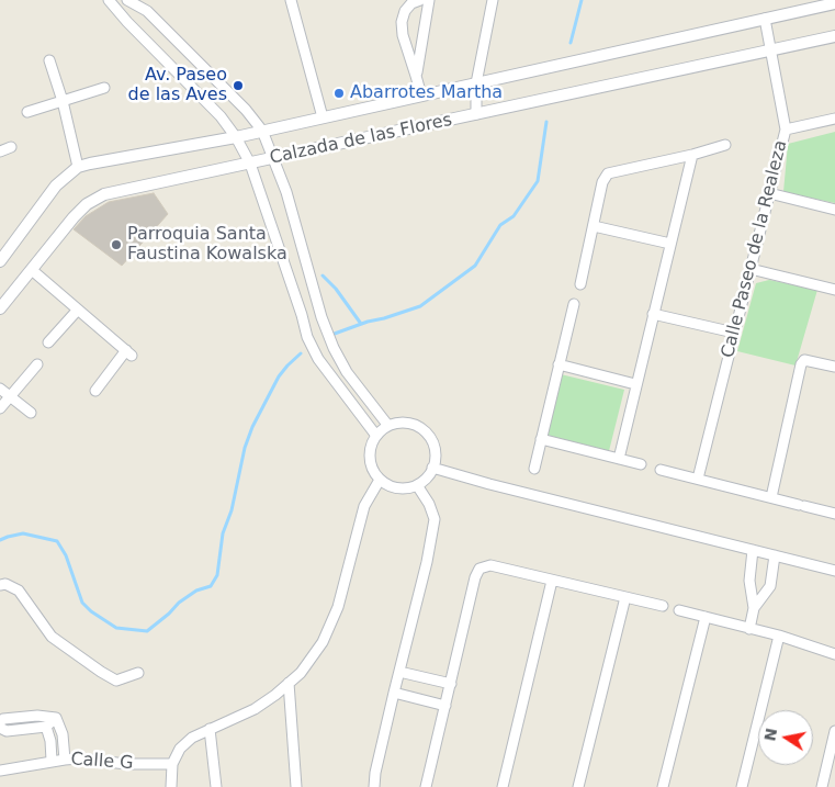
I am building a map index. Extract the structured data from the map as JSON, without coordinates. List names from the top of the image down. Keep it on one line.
{"streets":{"street":["Calzada de las Flores","Calle Paseo de la Realeza","Calle G"]},"crossings":[["Calzada de las Flores","Calle Paseo de la Realeza"]],"places":["Av. Paseo de las Aves","Abarrotes Martha","Parroquia Santa Faustina Kowalska"],"north":"left"}
